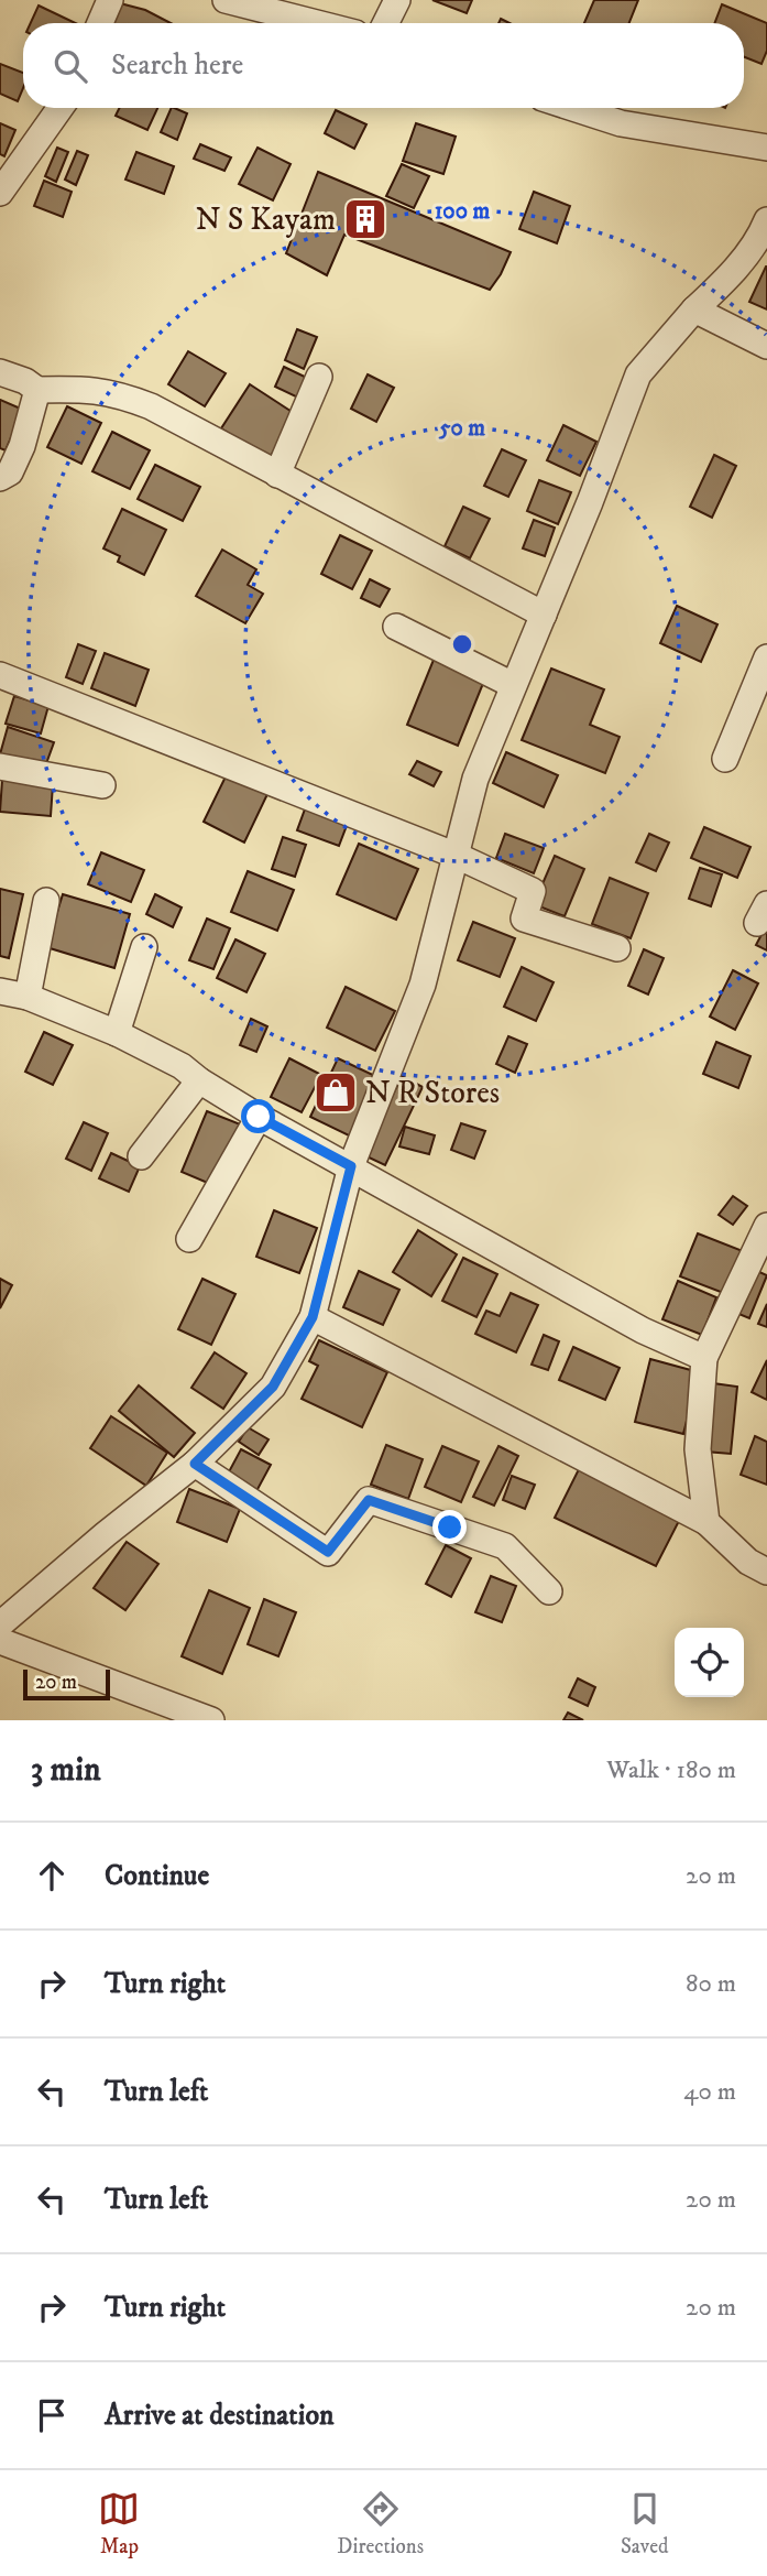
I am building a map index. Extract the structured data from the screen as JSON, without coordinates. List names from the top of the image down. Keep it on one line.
{"places":{"building":["N S Kayam"],"shop":["N R Stores"]},"scale_bar":"20 m","page":{"search":"Search here","scale":"20 m","heading":["3 min","Walk · 180 m"],"list":[["Continue","20 m"],["Turn right","80 m"],["Turn left","40 m"],["Turn left","20 m"],["Turn right","20 m"],"Arrive at destination"],"nav":["Map","Directions","Saved"]},"rings":["100 m","50 m"]}
